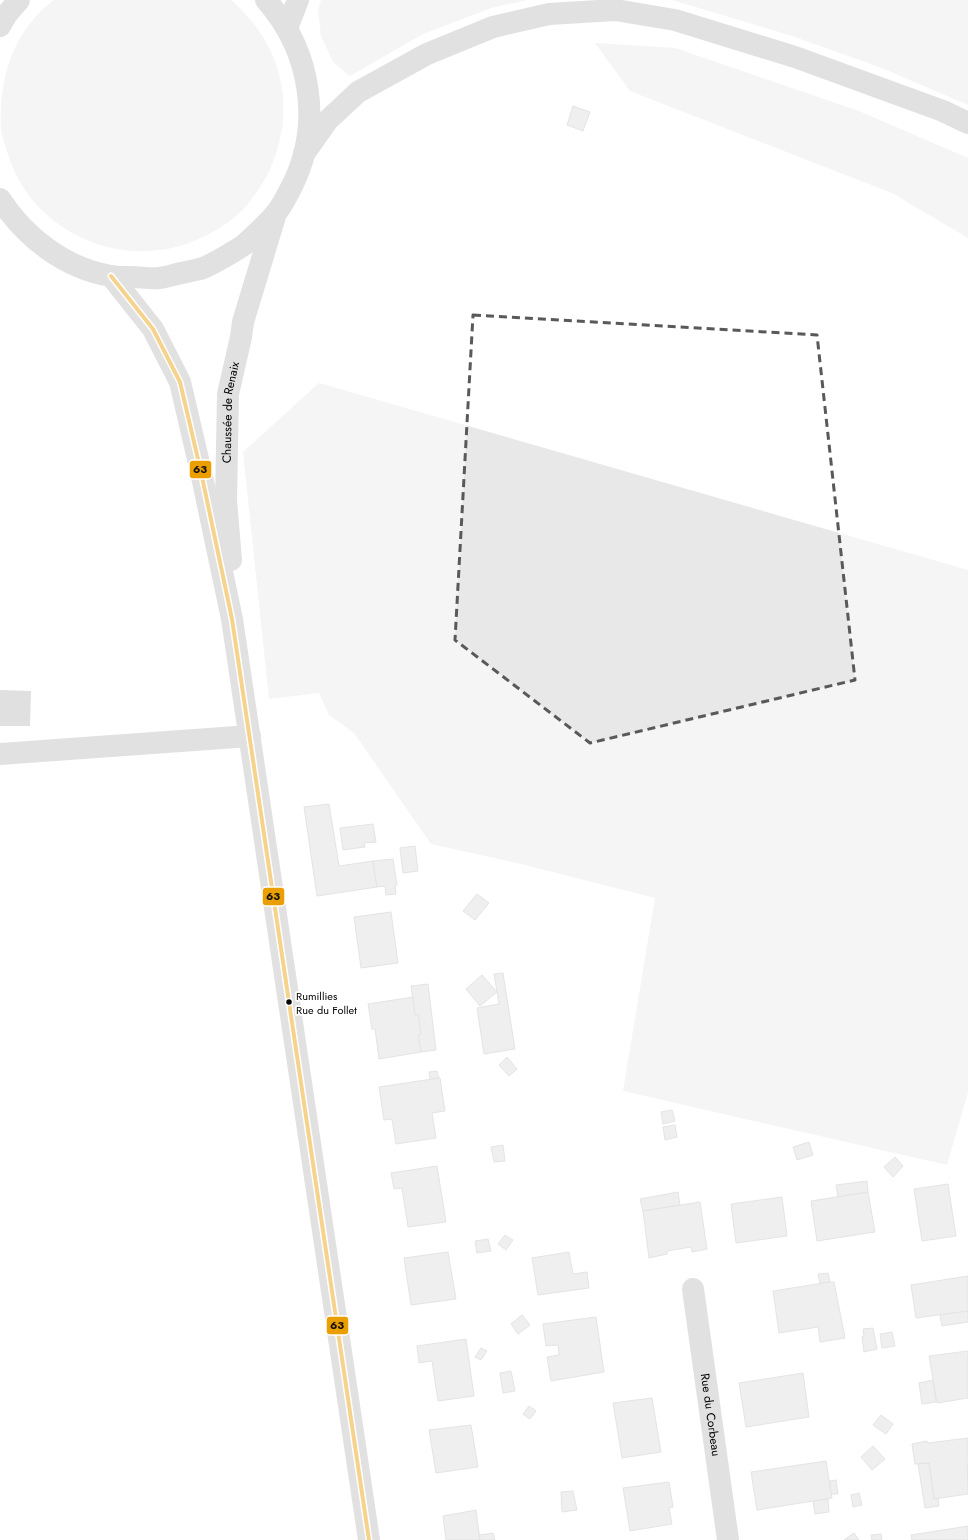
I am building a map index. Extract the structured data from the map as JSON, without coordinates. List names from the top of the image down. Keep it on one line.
{"streets":{"main road":["Chaussée de Renaix","Rue du Corbeau"]},"places":["Rumillies Rue du Follet"],"lines":["transit line 63"]}
